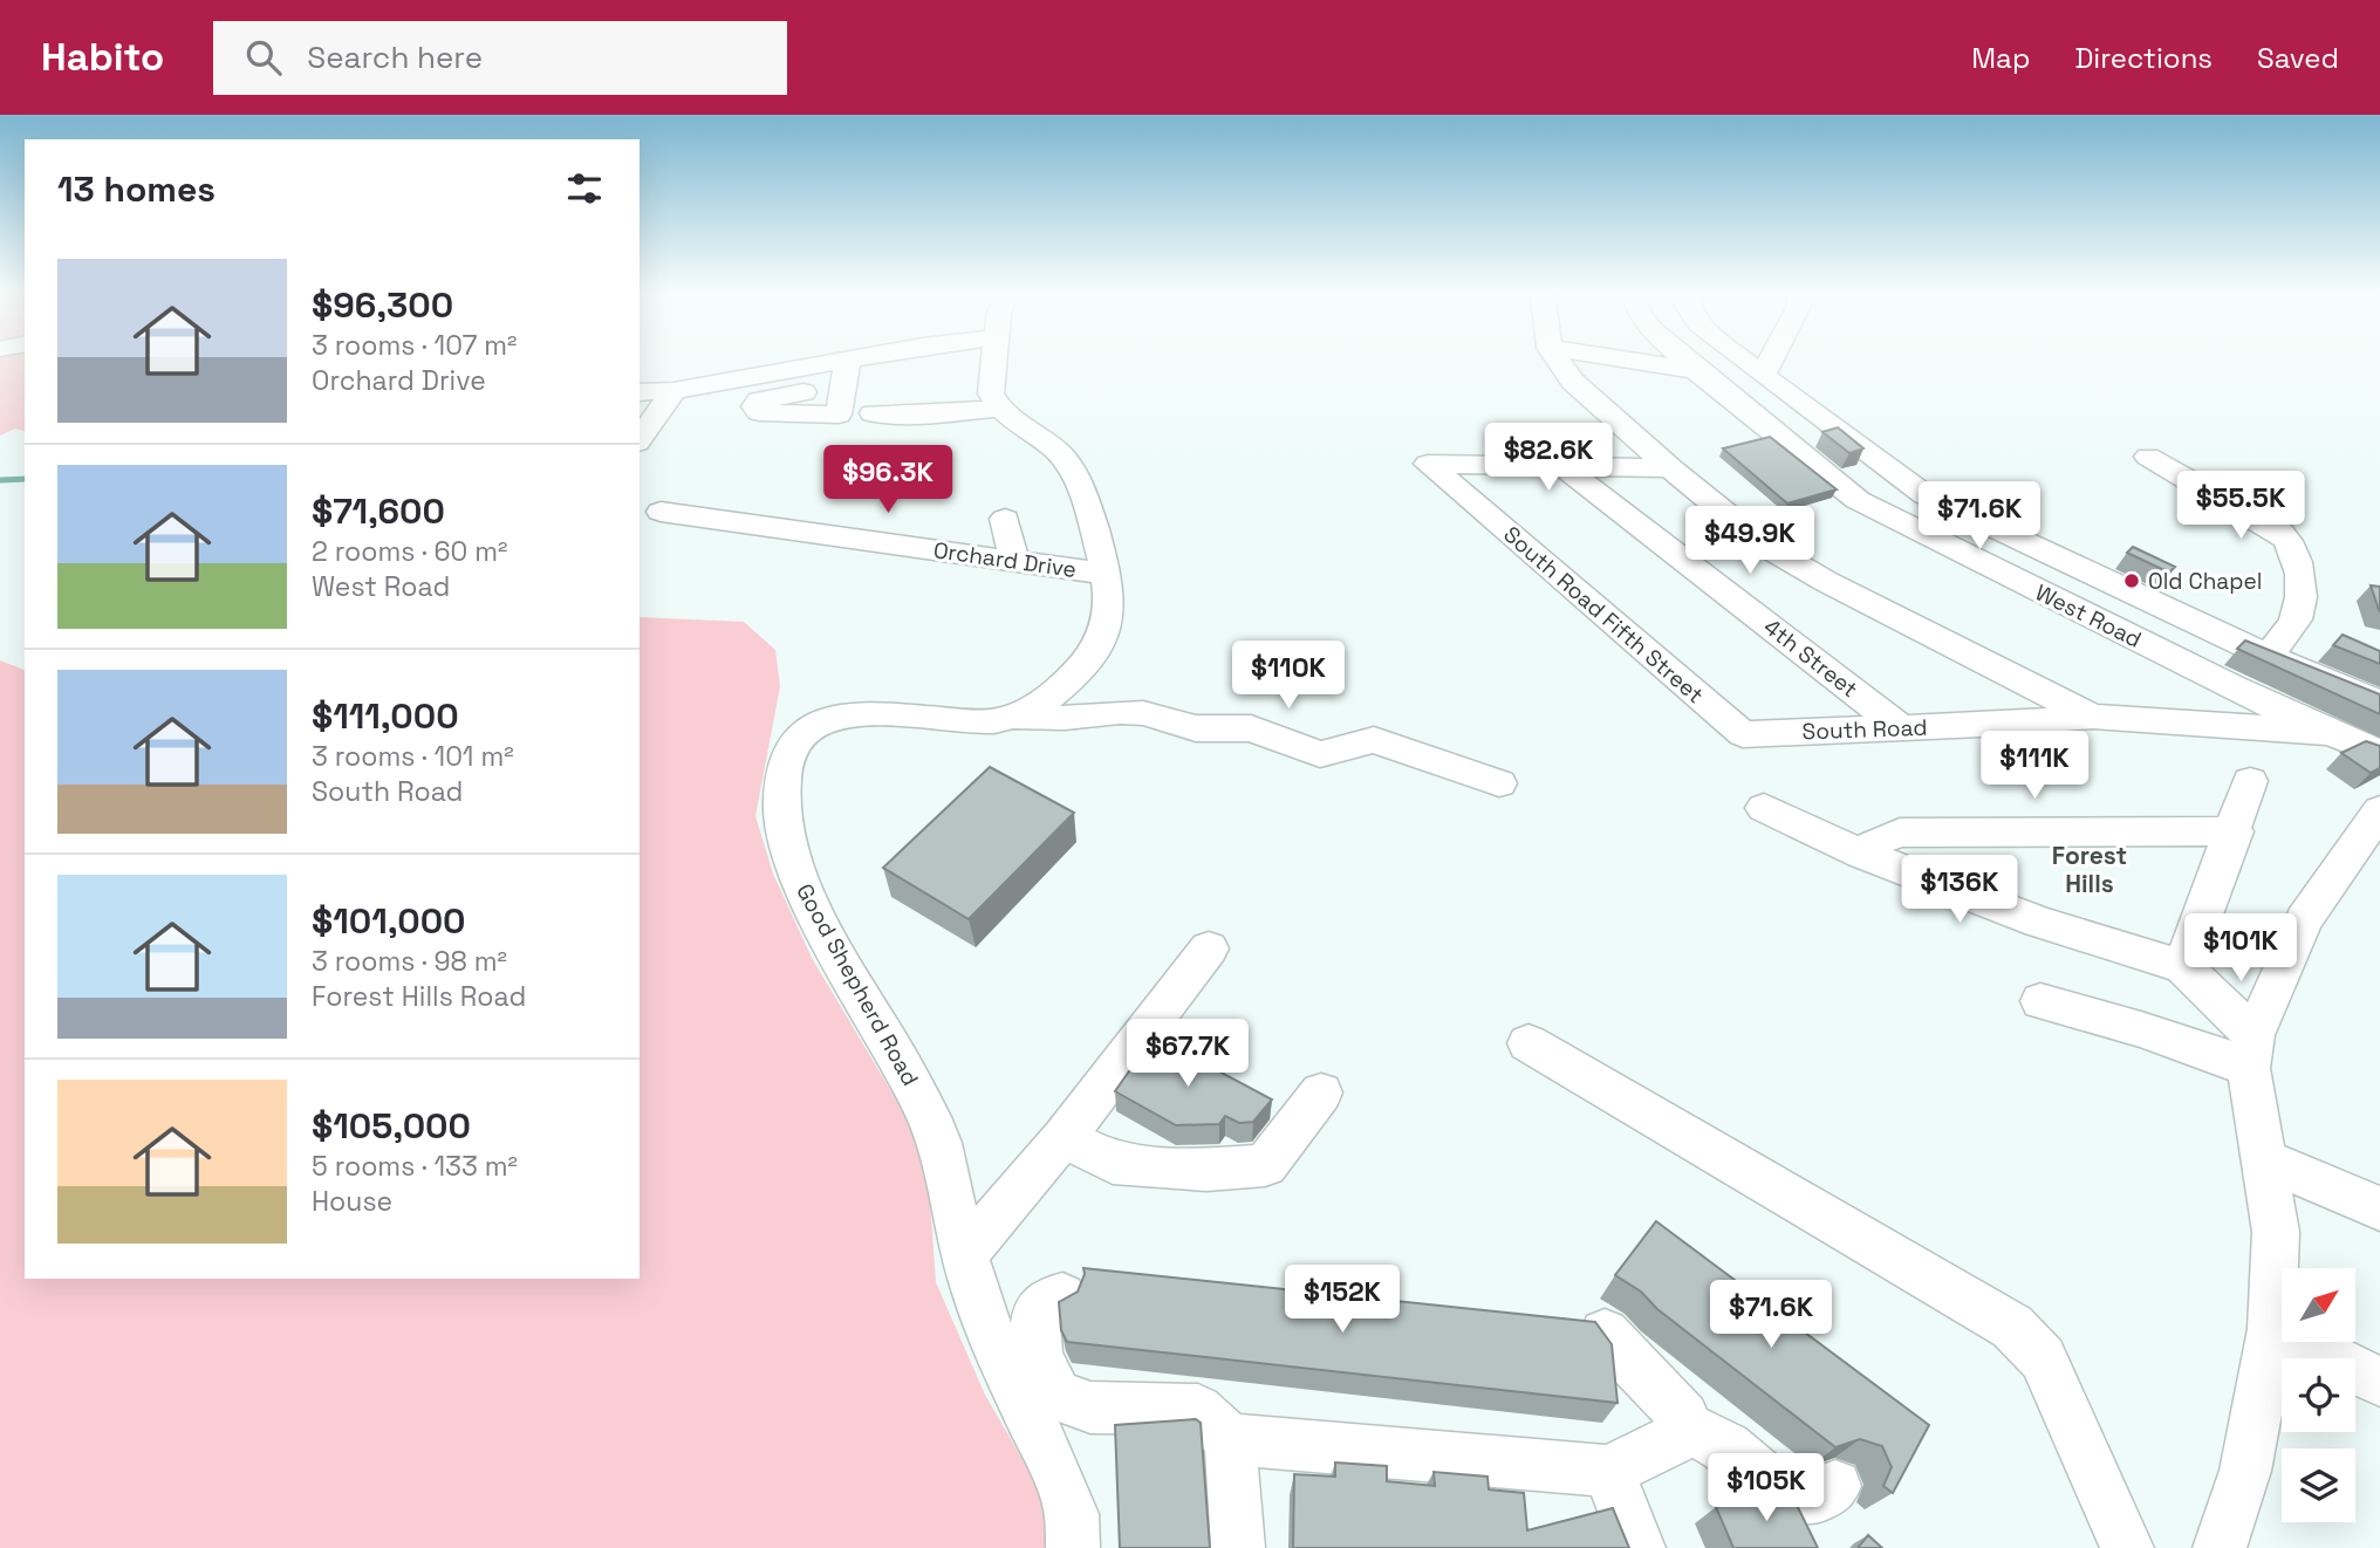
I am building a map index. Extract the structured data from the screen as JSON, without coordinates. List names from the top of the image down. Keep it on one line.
{"streets":{"street":["Orchard Drive","South Road Fifth Street","West Road","4th Street","South Road","Good Shepherd Road"]},"crossings":[["Orchard Drive","Good Shepherd Road"],["South Road Fifth Street","4th Street"],["South Road Fifth Street","South Road"],["West Road","South Road"],["4th Street","South Road"]],"districts":["Forest Hills"],"places":["Old Chapel"],"north":"top right","page":{"header":"Habito","search":"Search here","nav":["Map","Directions","Saved"],"heading":"13 homes","list":[{"name":"$96,300","note":"3 rooms · 107 m² · Orchard Drive"},{"name":"$71,600","note":"2 rooms · 60 m² · West Road"},{"name":"$111,000","note":"3 rooms · 101 m² · South Road"},{"name":"$101,000","note":"3 rooms · 98 m² · Forest Hills Road"},{"name":"$105,000","note":"5 rooms · 133 m² · House"}],"price":["$82.6K","$96.3K","$55.5K","$71.6K","$49.9K","$110K","$111K","$136K","$101K","$67.7K","$152K","$71.6K","$105K"]}}
